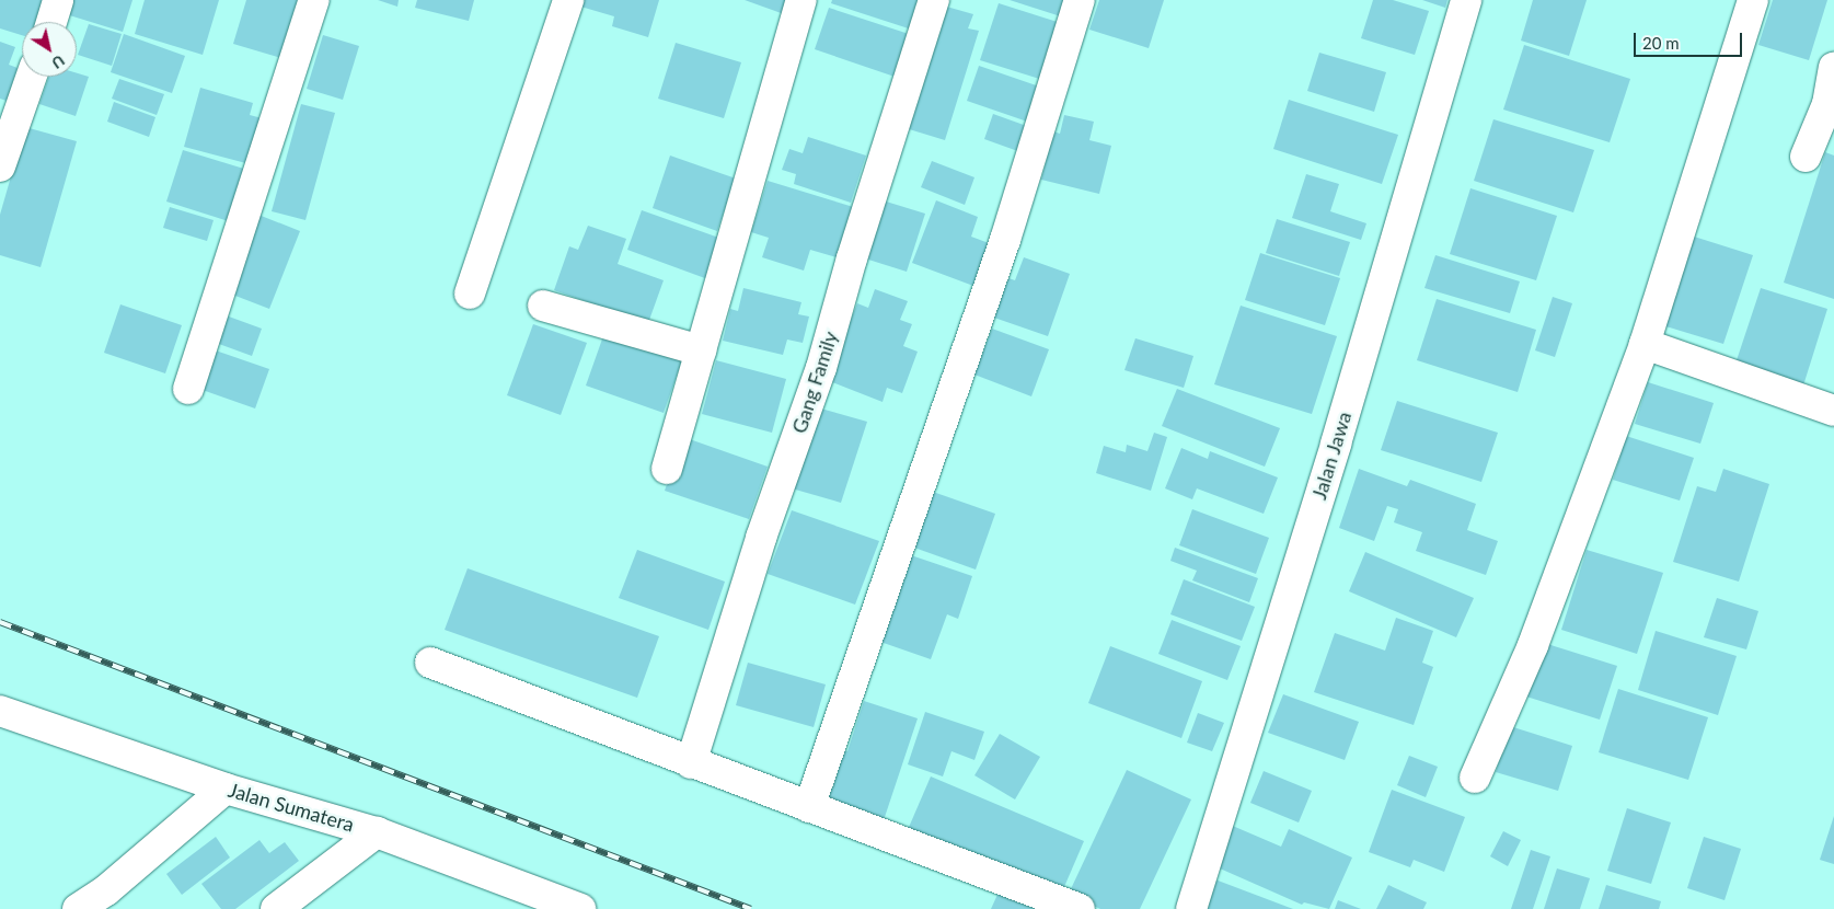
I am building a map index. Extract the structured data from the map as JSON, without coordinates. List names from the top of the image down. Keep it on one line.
{"streets":{"street":["Gang Family","Jalan Jawa","Jalan Sumatera"]},"scale_bar":"20 m","north":"bottom right"}
